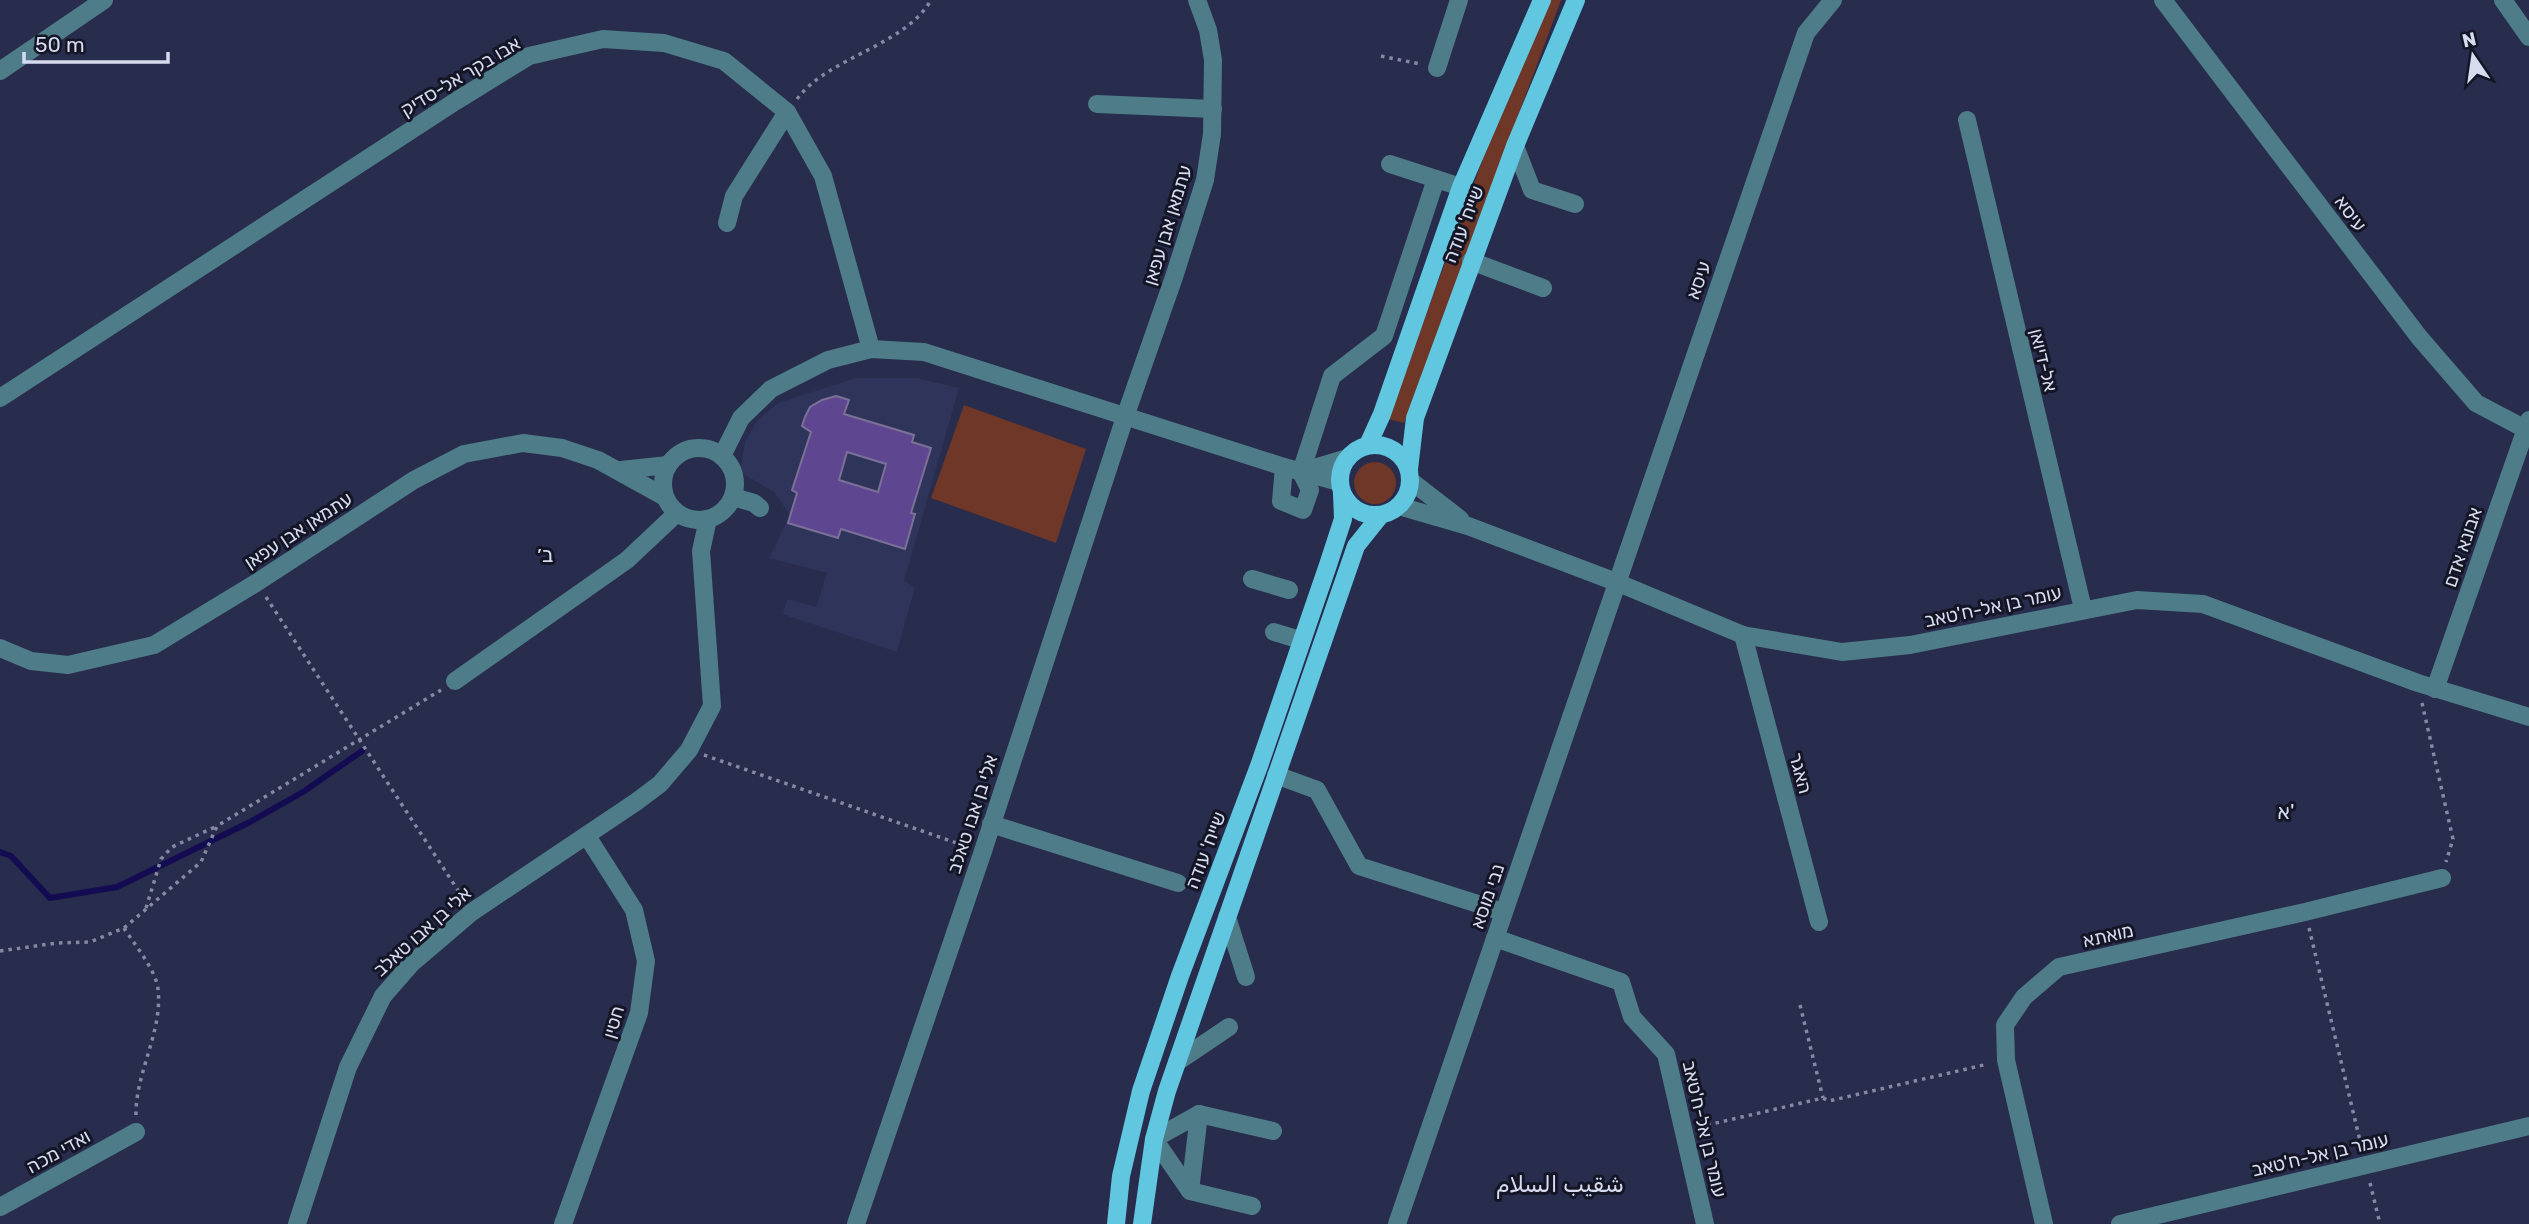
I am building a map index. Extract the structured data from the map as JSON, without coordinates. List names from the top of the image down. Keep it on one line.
{"streets":{"main road":["שייח' עודה"],"street":["אבו בקר אל-סדיק","עיסא","עתמאן אבן עפאן","אל-דיואן","אבונא אדם","עומר בן אל-ח'טאב","האגר","אלי בן אבו טאלב","נבי מוסא","מואתא","חטין","ואדי מכה"]},"crossings":[["עיסא","אבונא אדם"],["עיסא","עומר בן אל-ח'טאב"],["עיסא","נבי מוסא"],["שייח' עודה","עומר בן אל-ח'טאב"],["עתמאן אבן עפאן","אלי בן אבו טאלב"],["אל-דיואן","עומר בן אל-ח'טאב"],["אבונא אדם","עומר בן אל-ח'טאב"],["עומר בן אל-ח'טאב","האגר"],["עומר בן אל-ח'טאב","נבי מוסא"],["אלי בן אבו טאלב","חטין"]],"districts":["ב׳","א'","شقيب السلام"],"scale_bar":"50 m","north":"top"}
